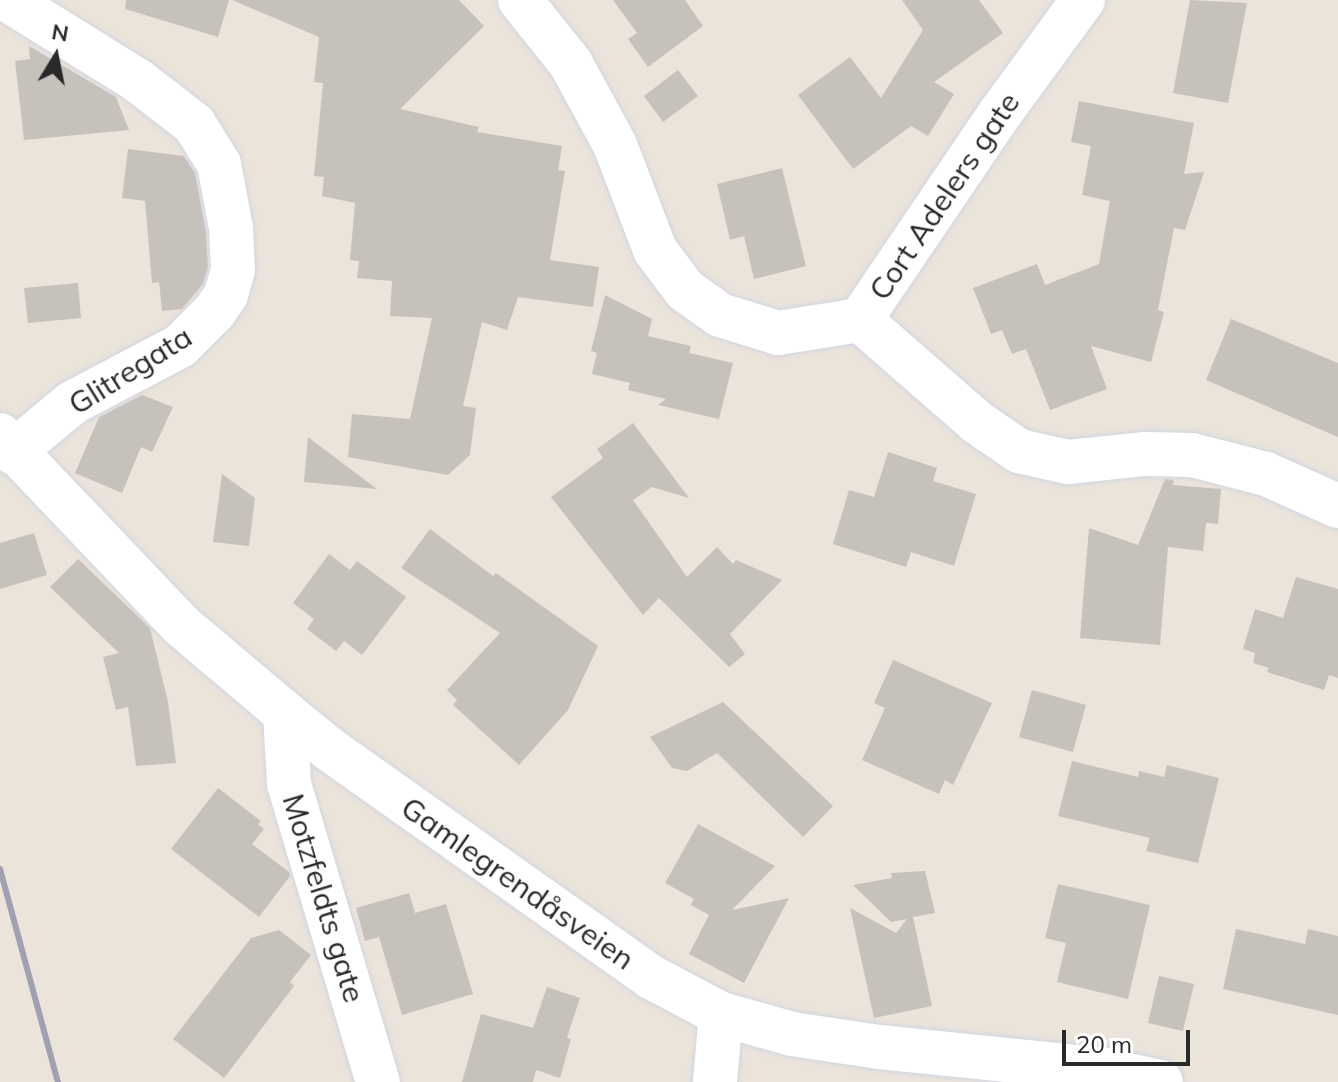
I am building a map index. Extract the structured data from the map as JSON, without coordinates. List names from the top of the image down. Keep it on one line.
{"streets":{"street":["Cort Adelers gate","Glitregata","Gamlegrendåsveien","Motzfeldts gate"]},"crossings":[["Glitregata","Gamlegrendåsveien"],["Gamlegrendåsveien","Motzfeldts gate"]],"scale_bar":"20 m","north":"top"}
